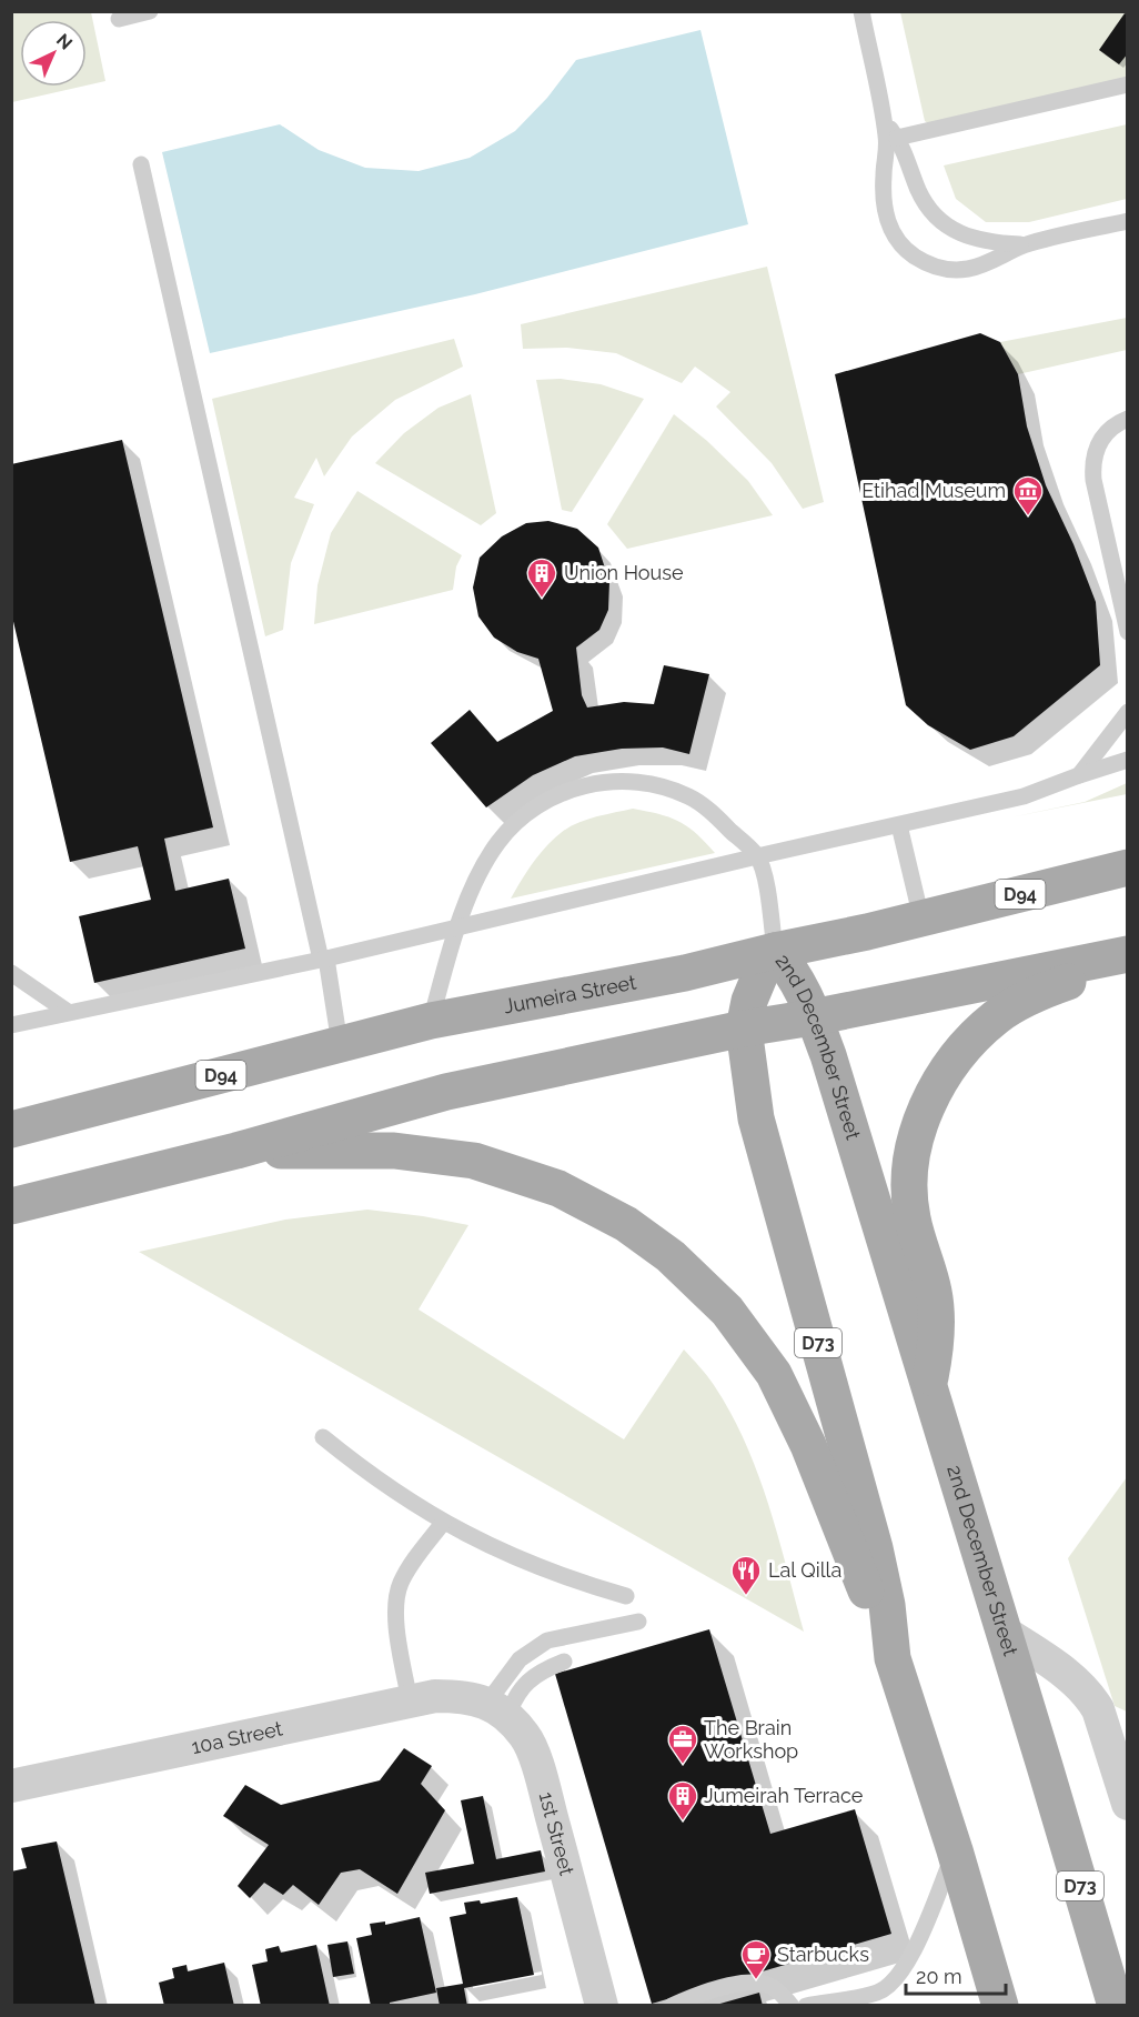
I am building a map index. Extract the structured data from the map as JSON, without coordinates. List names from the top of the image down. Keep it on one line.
{"streets":{"main road":["D94","Jumeira Street","2nd December Street","D73"],"street":["10a Street","1st Street"]},"crossings":[["Jumeira Street","2nd December Street"],["10a Street","1st Street"]],"places":{"museum":["Etihad Museum"],"building":["Union House","Jumeirah Terrace"],"restaurant":["Lal Qilla"],"office":["The Brain Workshop"],"cafe":["Starbucks"]},"scale_bar":"20 m","north":"top right"}
